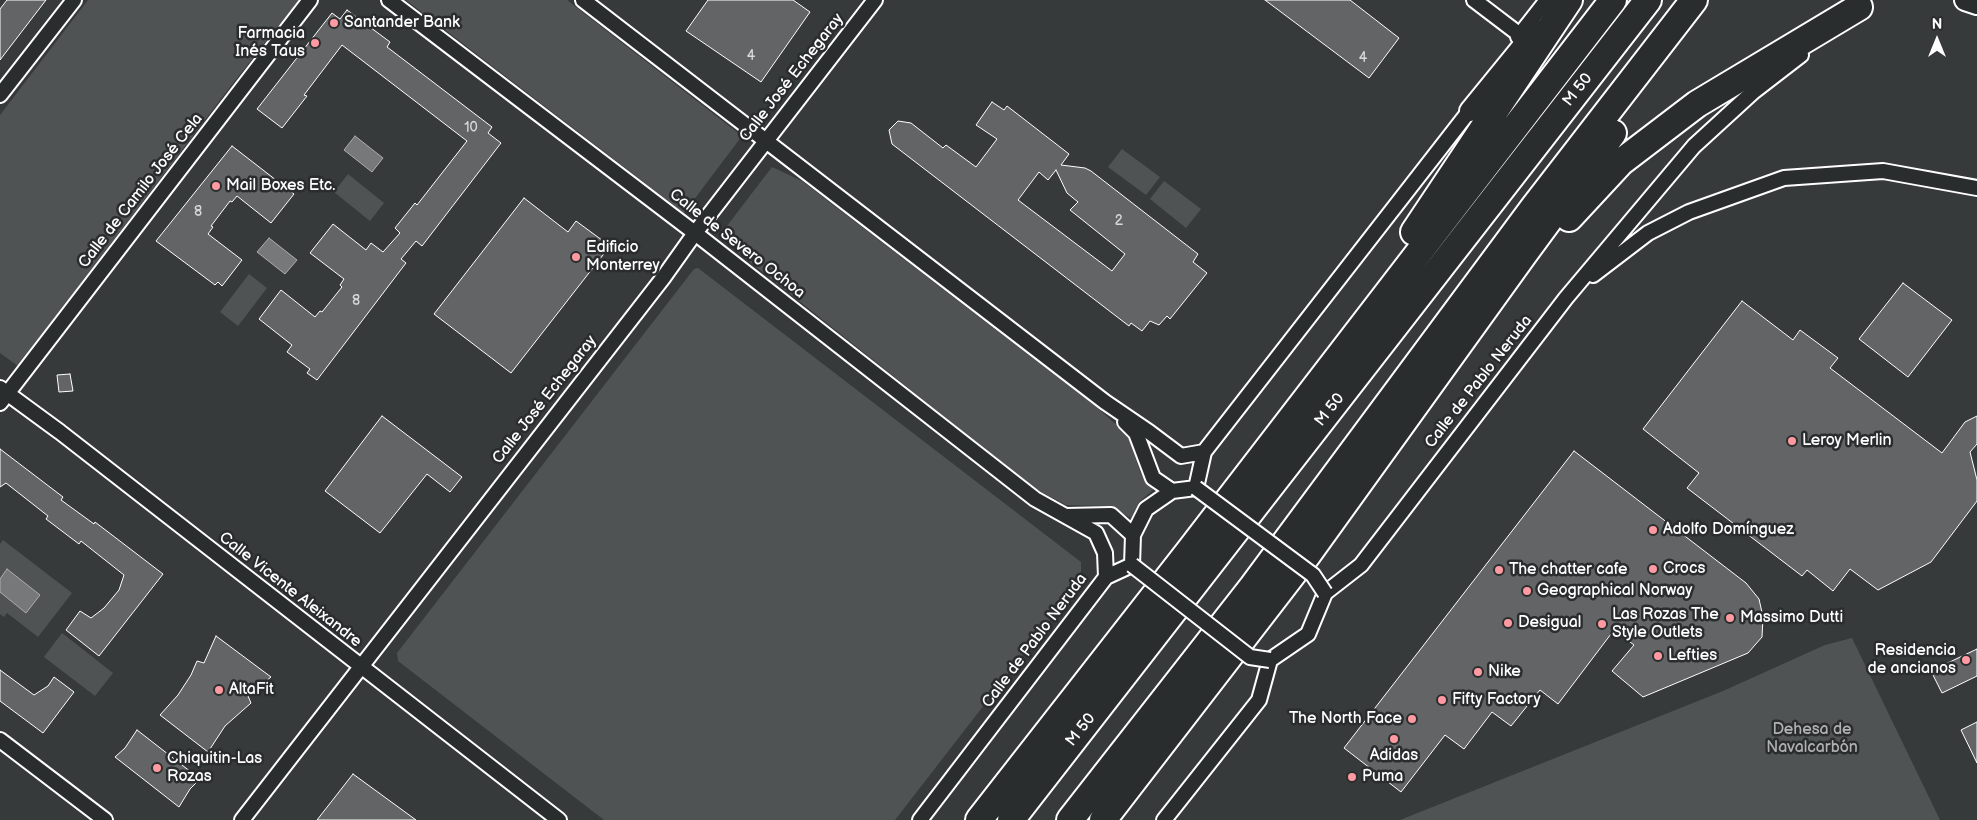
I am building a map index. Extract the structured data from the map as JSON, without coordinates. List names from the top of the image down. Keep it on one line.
{"streets":{"highway":["M 50"],"street":["Calle José Echegaray","Calle de Camilo José Cela","Calle de Severo Ochoa","Calle de Pablo Neruda","Calle Vicente Aleixandre"]},"crossings":[["Calle José Echegaray","Calle de Severo Ochoa"],["Calle José Echegaray","Calle Vicente Aleixandre"],["Calle de Camilo José Cela","Calle Vicente Aleixandre"],["Calle de Severo Ochoa","Calle de Pablo Neruda"]],"parks":["Dehesa de Navalcarbón"],"places":["Santander Bank","Farmacia Inés Taus","Mail Boxes Etc.","Edificio Monterrey","Leroy Merlin","Adolfo Domínguez","Crocs","The chatter cafe","Geographical Norway","Massimo Dutti","Desigual","Las Rozas The Style Outlets","Lefties","Residencia de ancianos","Nike","AltaFit","Fifty Factory","The North Face","Adidas","Chiquitin-Las Rozas","Puma"],"house_numbers":["4","4","10","8","2","8"],"north":"top"}
